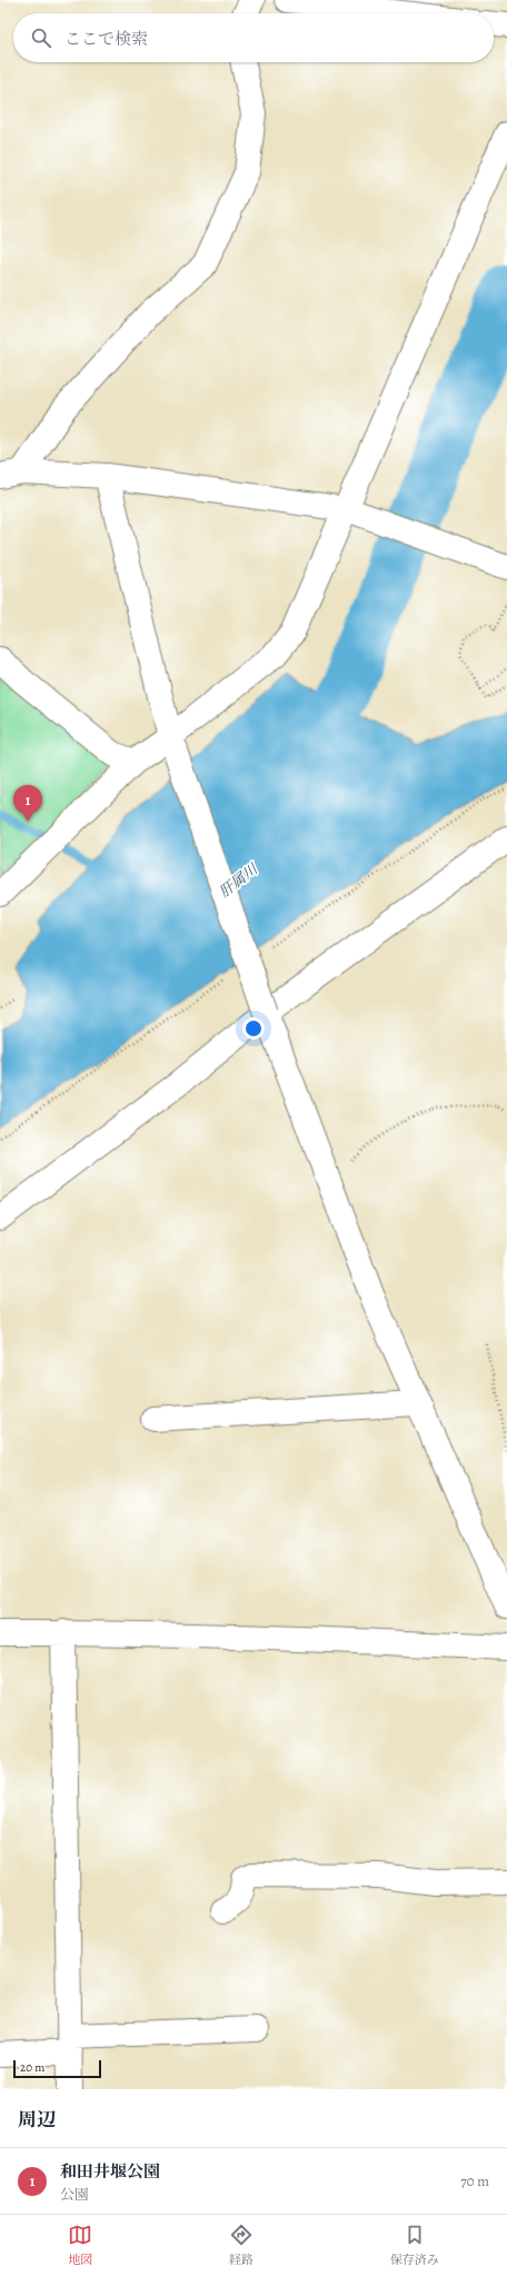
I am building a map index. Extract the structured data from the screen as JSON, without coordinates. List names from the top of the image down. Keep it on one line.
{"water":["肝属川"],"scale_bar":"20 m","page":{"search":"ここで検索","pins":"1","scale":"20 m","heading":"周辺","list":[{"mark":"1","name":"和田井堰公園","note":"公園","value":"70 m"}],"nav":["地図","経路","保存済み"]}}
